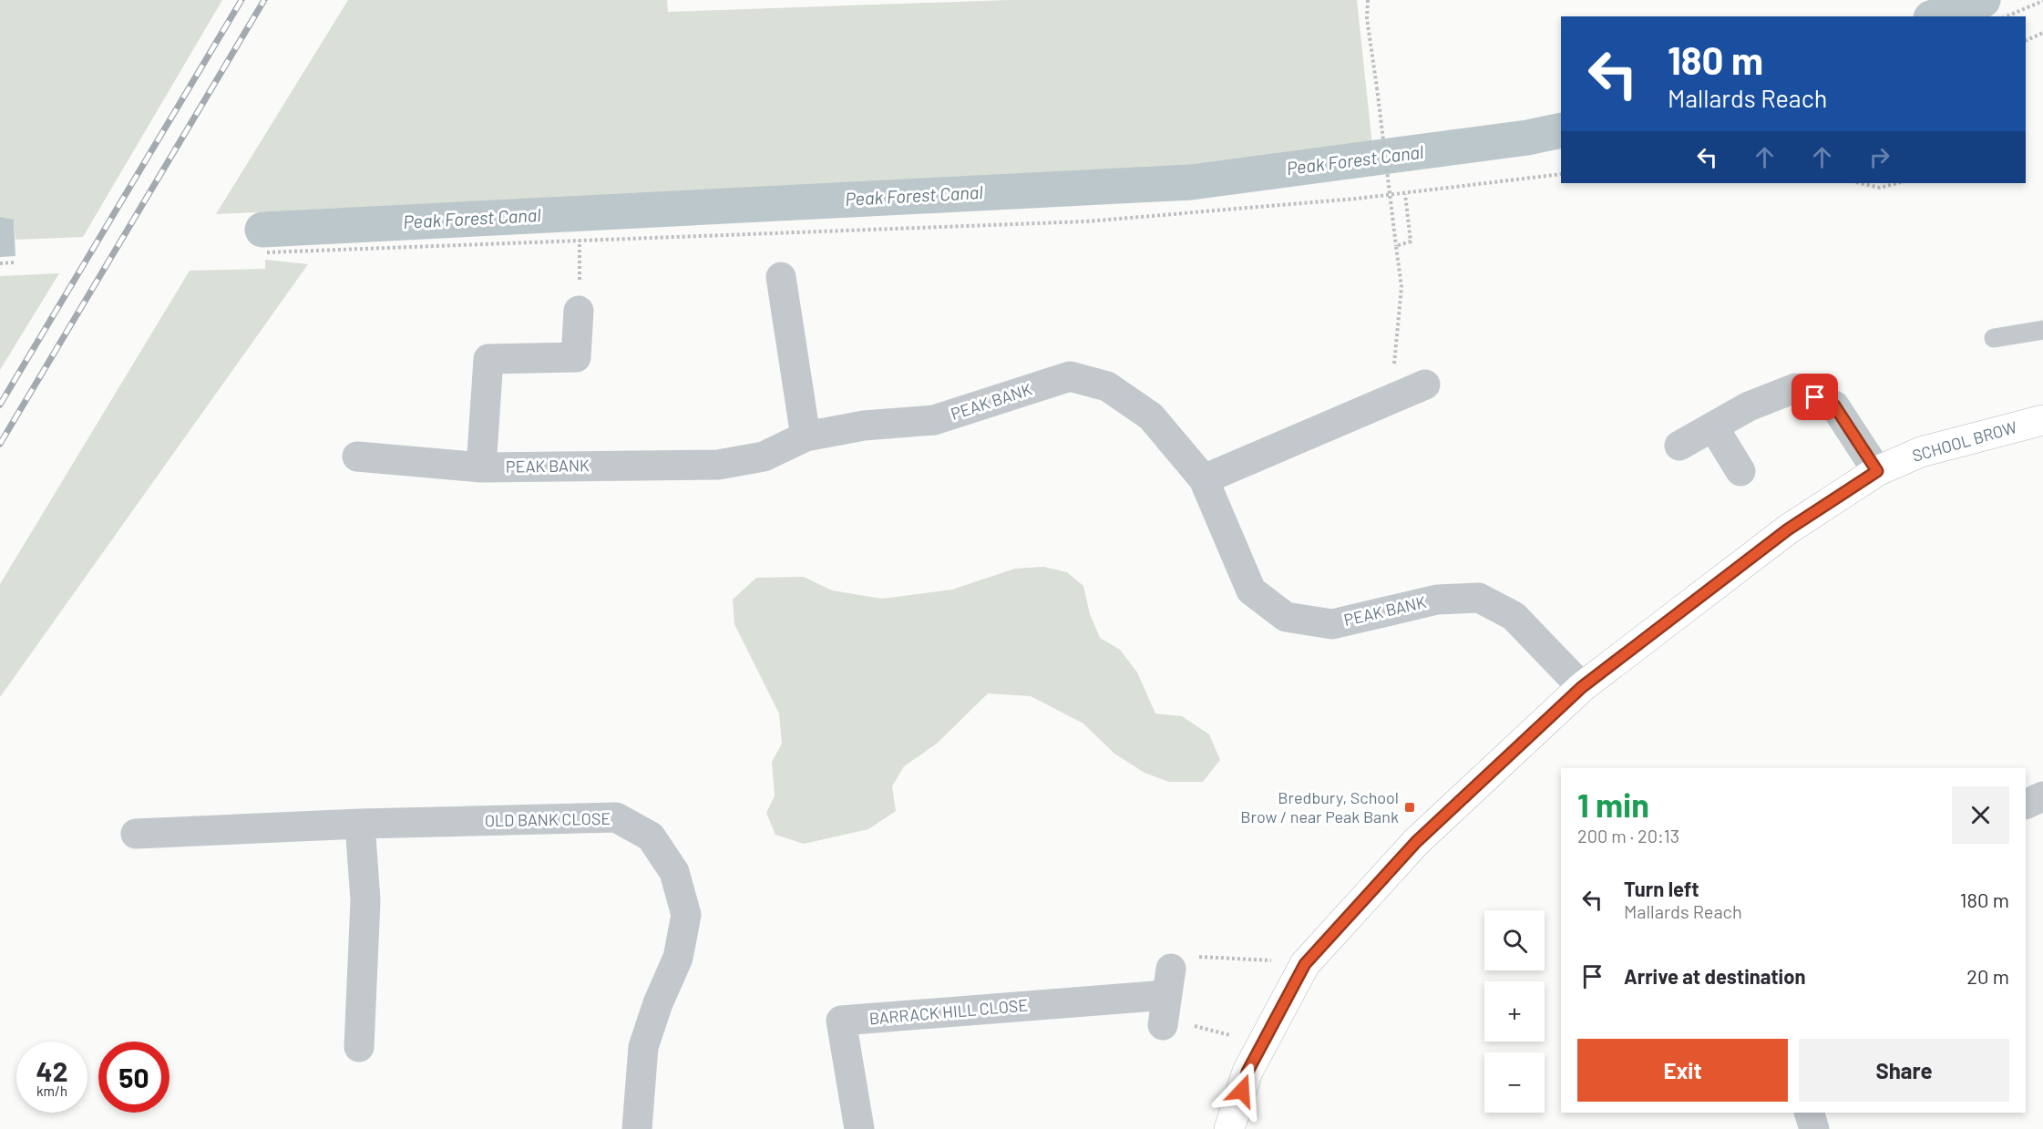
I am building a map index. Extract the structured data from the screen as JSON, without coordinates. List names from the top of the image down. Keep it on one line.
{"streets":{"main road":["SCHOOL BROW"],"street":["PEAK BANK","OLD BANK CLOSE","BARRACK HILL CLOSE"]},"crossings":[["PEAK BANK","SCHOOL BROW"]],"water":["Peak Forest Canal"],"places":{"transit":["Bredbury, School Brow / near Peak Bank"]},"page":{"turn":["180 m","Mallards Reach"],"heading":["1 min","200 m · 20:13"],"list":[{"name":"Turn left","note":"Mallards Reach","value":"180 m"},{"name":"Arrive at destination","value":"20 m"}],"map_buttons":["+","−"],"buttons":["Exit","Share"],"speed":"42 km/h","limit":"50"}}
